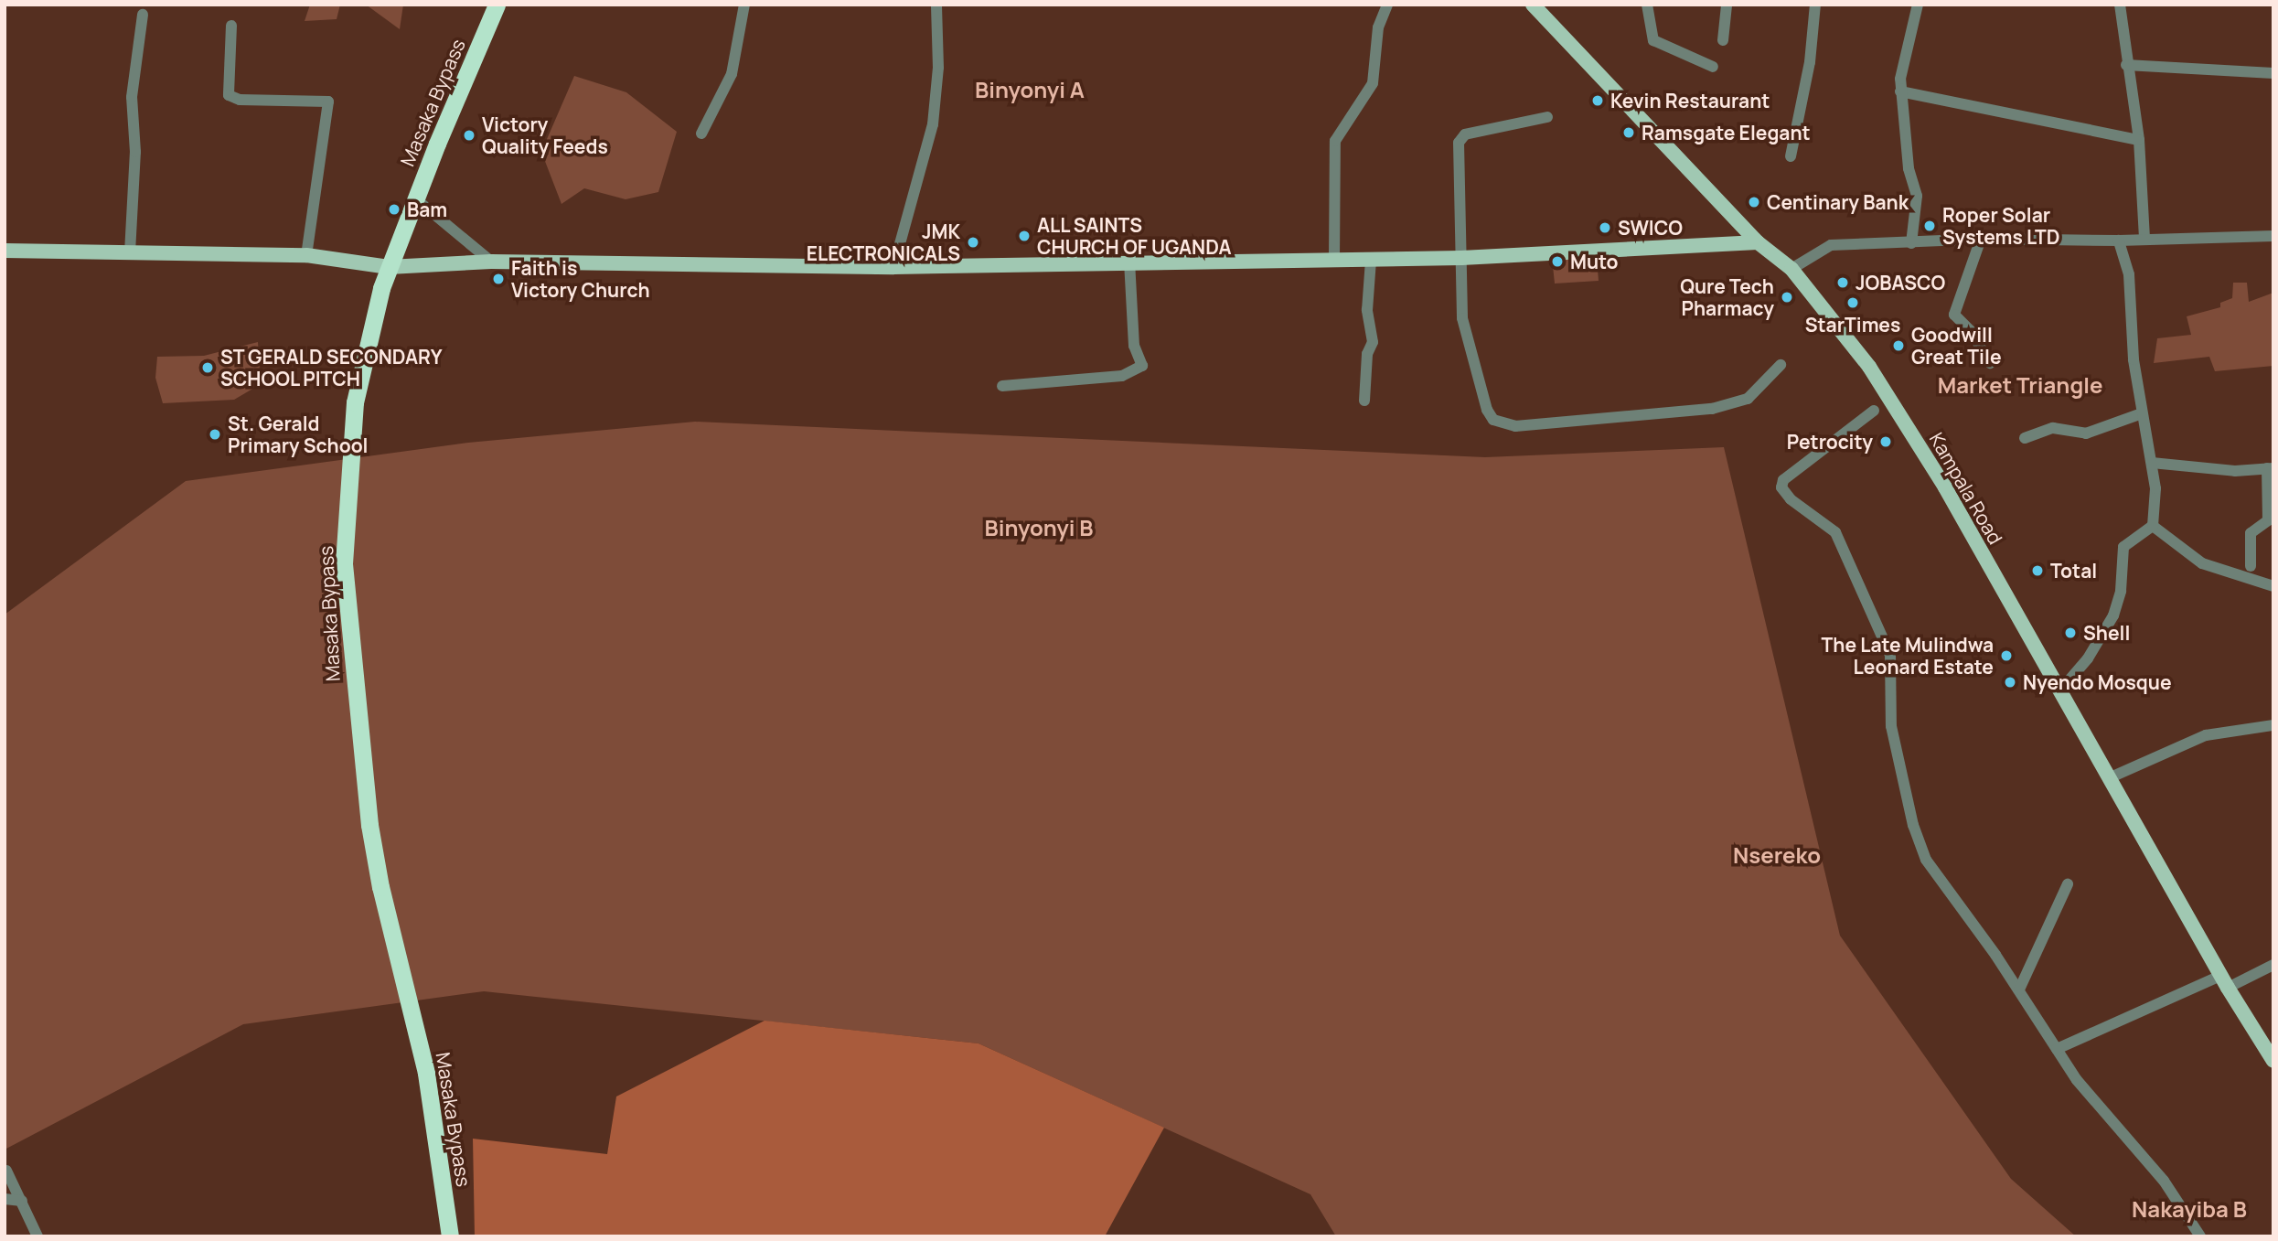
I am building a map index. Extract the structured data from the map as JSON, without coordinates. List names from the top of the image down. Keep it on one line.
{"streets":{"highway":["Masaka Bypass"],"main road":["Kampala Road"]},"districts":["Binyonyi A","Market Triangle","Binyonyi B","Nsereko","Nakayiba B"],"places":["Kevin Restaurant","Ramsgate Elegant","Victory Quality Feeds","Centinary Bank","Bam","Roper Solar Systems LTD","SWICO","ALL SAINTS CHURCH OF UGANDA","JMK ELECTRONICALS","Muto","Faith is Victory Church","JOBASCO","Qure Tech Pharmacy","StarTimes","Goodwill Great Tile","ST GERALD SECONDARY SCHOOL PITCH","St. Gerald Primary School","Petrocity","Total","Shell","The Late Mulindwa Leonard Estate","Nyendo Mosque"]}
